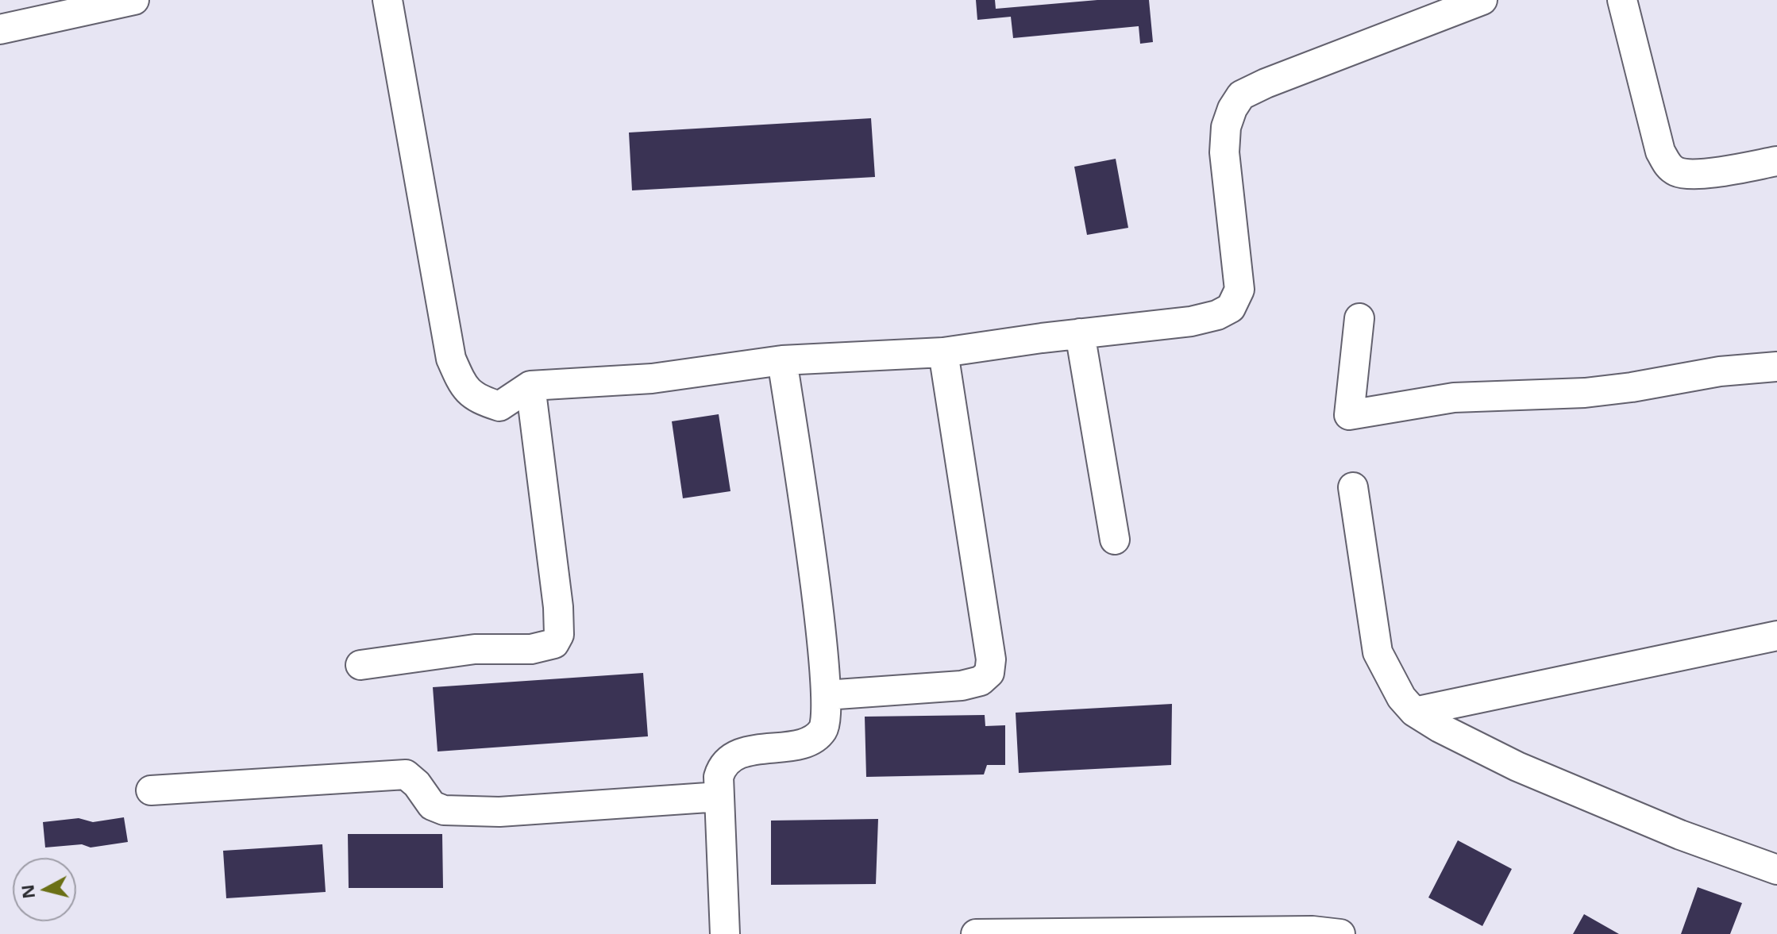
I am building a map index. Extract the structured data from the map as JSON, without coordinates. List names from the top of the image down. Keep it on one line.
{"north":"left"}
